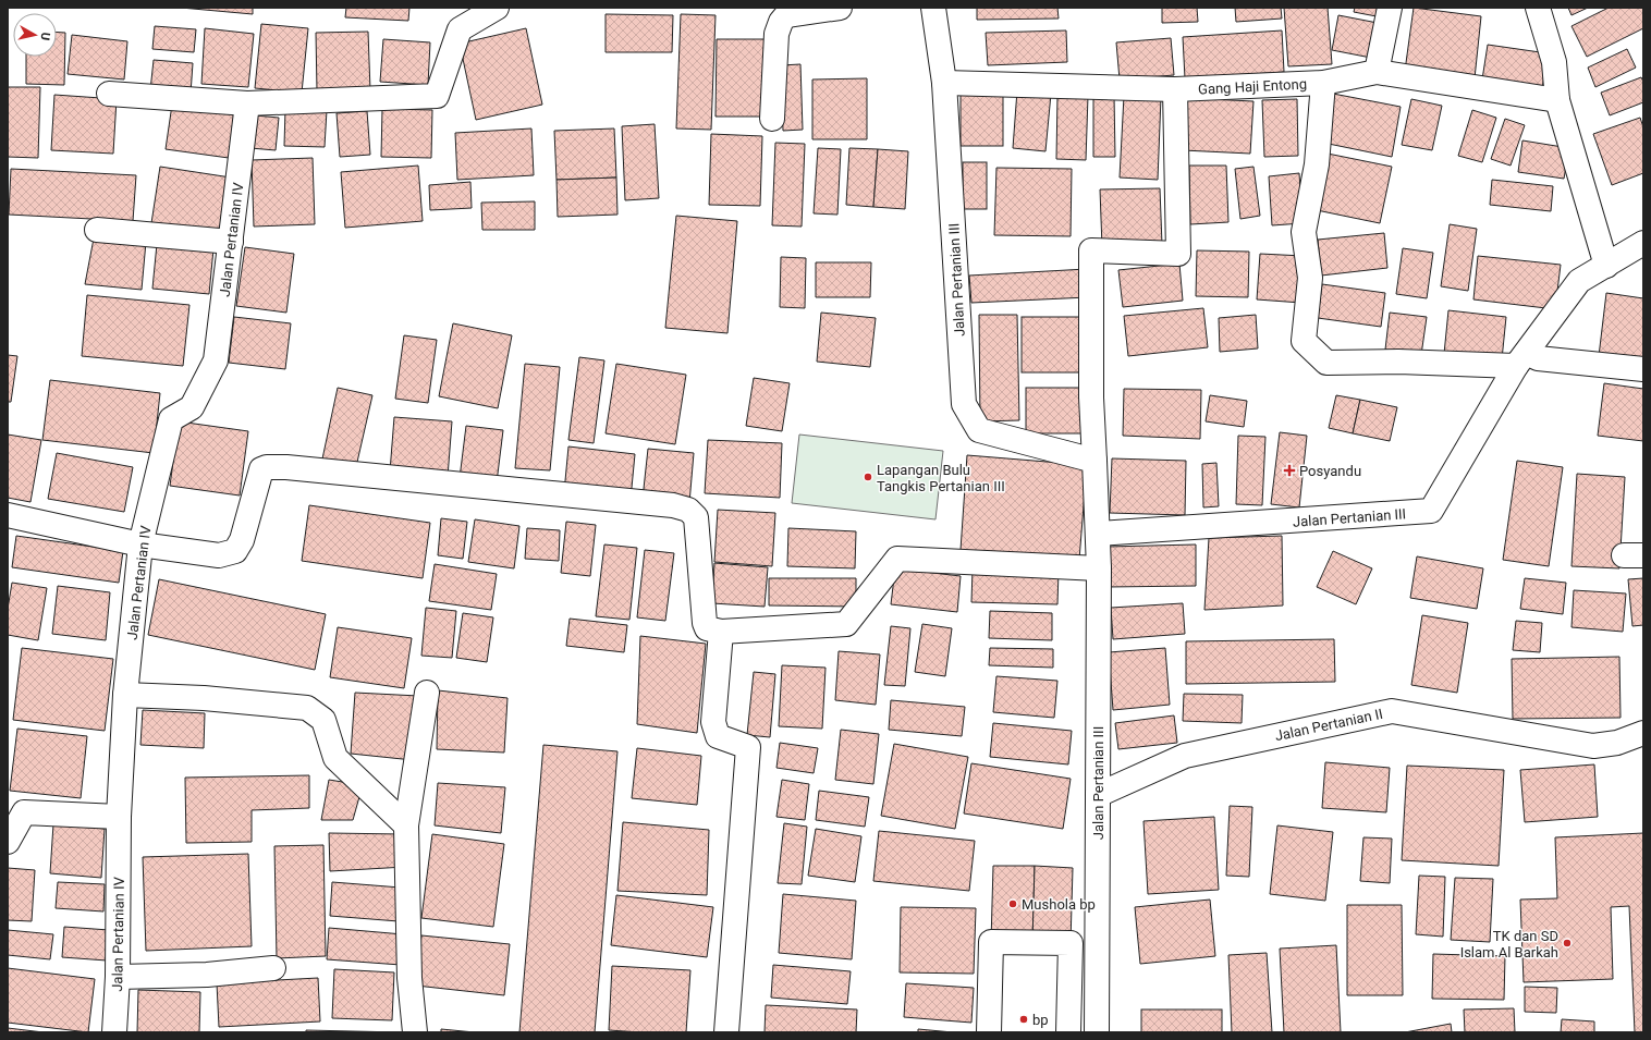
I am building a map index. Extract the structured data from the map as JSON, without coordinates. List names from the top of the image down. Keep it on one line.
{"streets":{"street":["Gang Haji Entong","Jalan Pertanian IV","Jalan Pertanian III","Jalan Pertanian II"]},"crossings":[["Gang Haji Entong","Jalan Pertanian III"],["Jalan Pertanian III","Jalan Pertanian II"]],"places":{"health":["Posyandu"],"other":["Lapangan Bulu Tangkis Pertanian III","Mushola bp","TK dan SD Islam Al Barkah","bp"]},"north":"right"}
